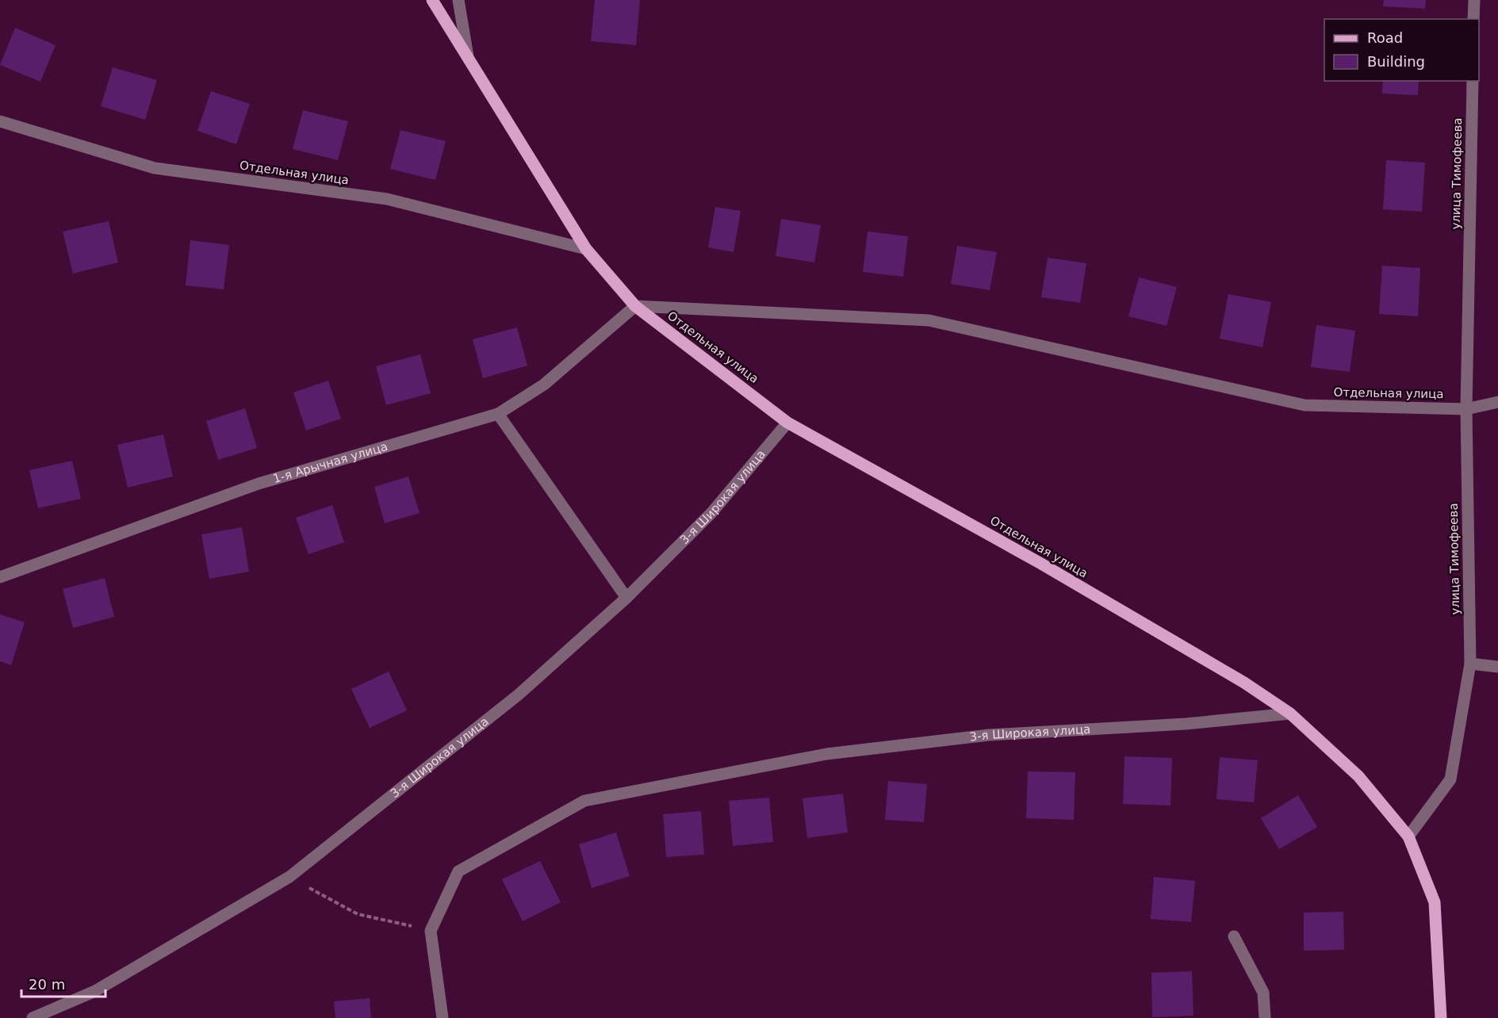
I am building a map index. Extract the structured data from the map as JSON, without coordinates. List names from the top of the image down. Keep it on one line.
{"streets":{"main road":["Отдельная улица"],"street":["улица Тимофеева","1-я Арычная улица","3-я Широкая улица"]},"crossings":[["Отдельная улица","улица Тимофеева"],["Отдельная улица","1-я Арычная улица"],["Отдельная улица","3-я Широкая улица"]],"legend":["Road","Building"],"scale_bar":"20 m"}
